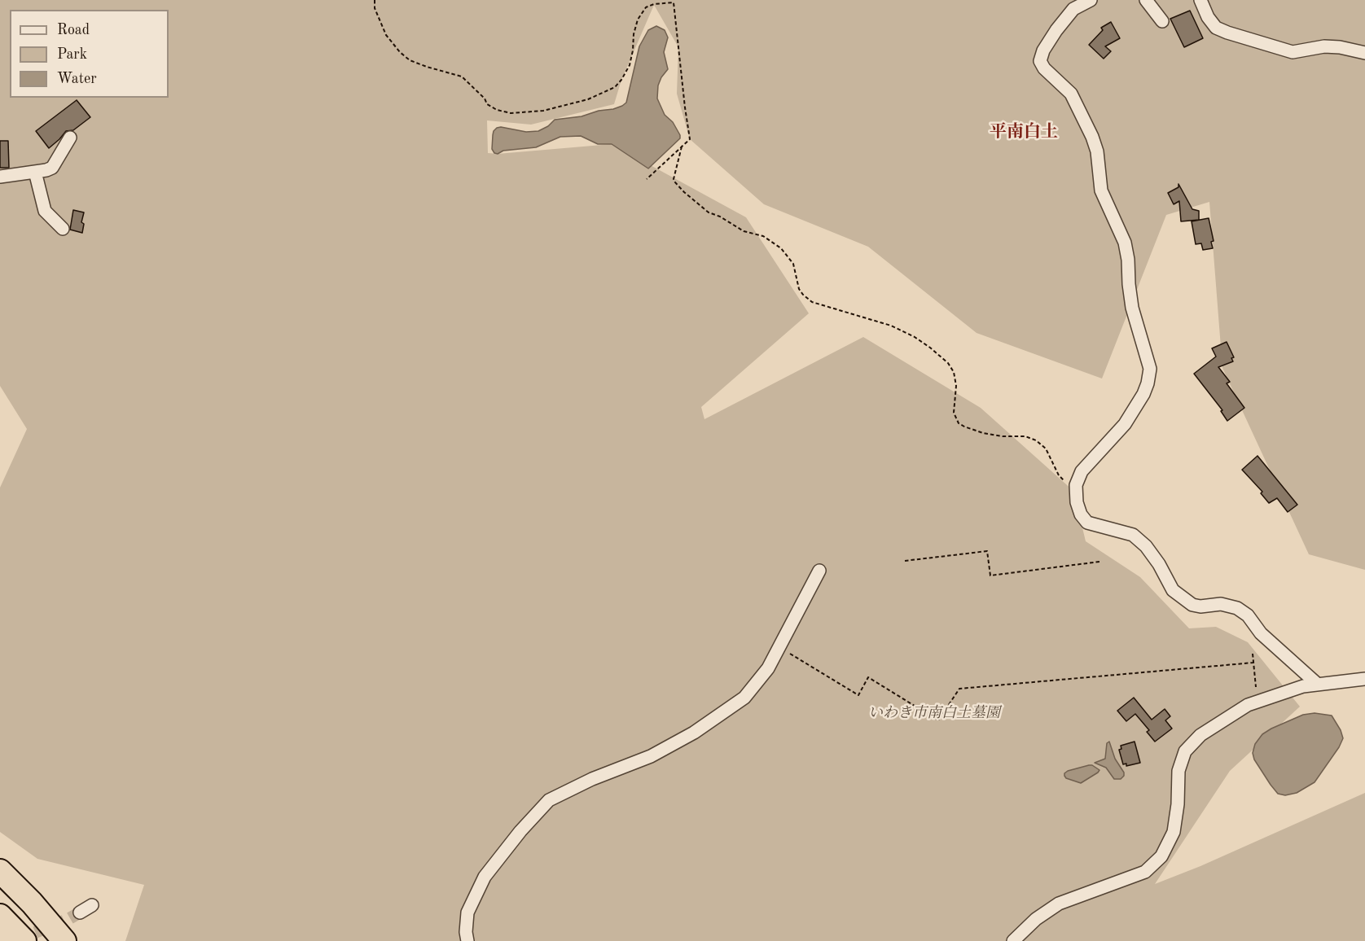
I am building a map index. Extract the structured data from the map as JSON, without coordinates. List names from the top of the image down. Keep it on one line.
{"districts":["平南白土"],"parks":["いわき市南白土墓園"],"legend":["Road","Park","Water"]}
